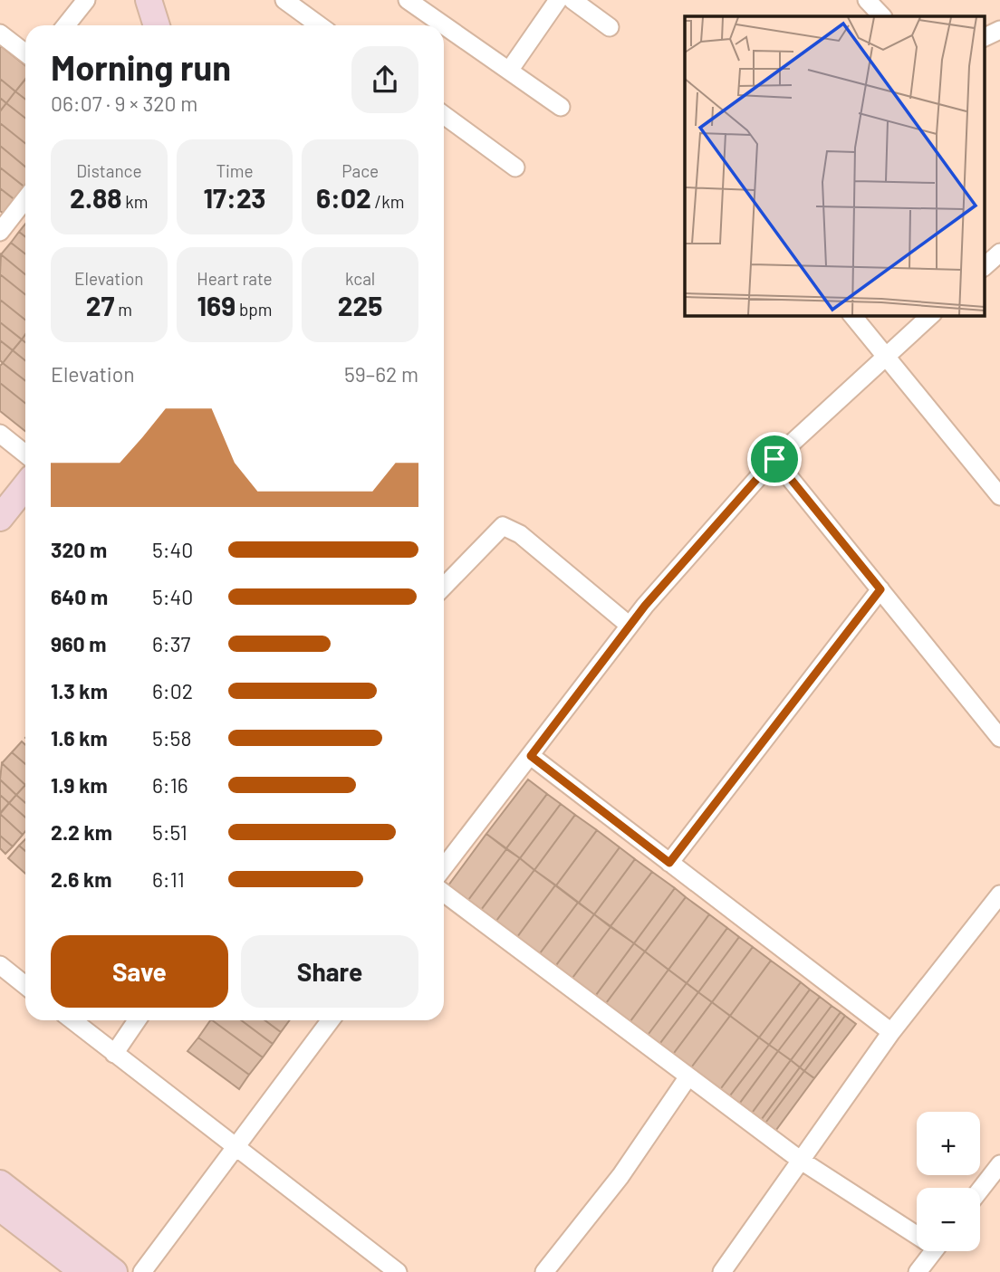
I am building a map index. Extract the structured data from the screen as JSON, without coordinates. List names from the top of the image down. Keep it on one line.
{"page":{"heading":["Morning run","06:07 · 9 × 320 m"],"stats":[["Distance","2.88 km"],["Time","17:23"],["Pace","6:02 /km"],["Elevation","27 m"],["Heart rate","169 bpm"],["kcal","225"]],"chart":["Elevation","59–62 m"],"list":[{"name":"320 m","note":"5:40"},{"name":"640 m","note":"5:40"},{"name":"960 m","note":"6:37"},{"name":"1.3 km","note":"6:02"},{"name":"1.6 km","note":"5:58"},{"name":"1.9 km","note":"6:16"},{"name":"2.2 km","note":"5:51"},{"name":"2.6 km","note":"6:11"}],"buttons":["Save","Share"],"map_buttons":["+","−"]}}
